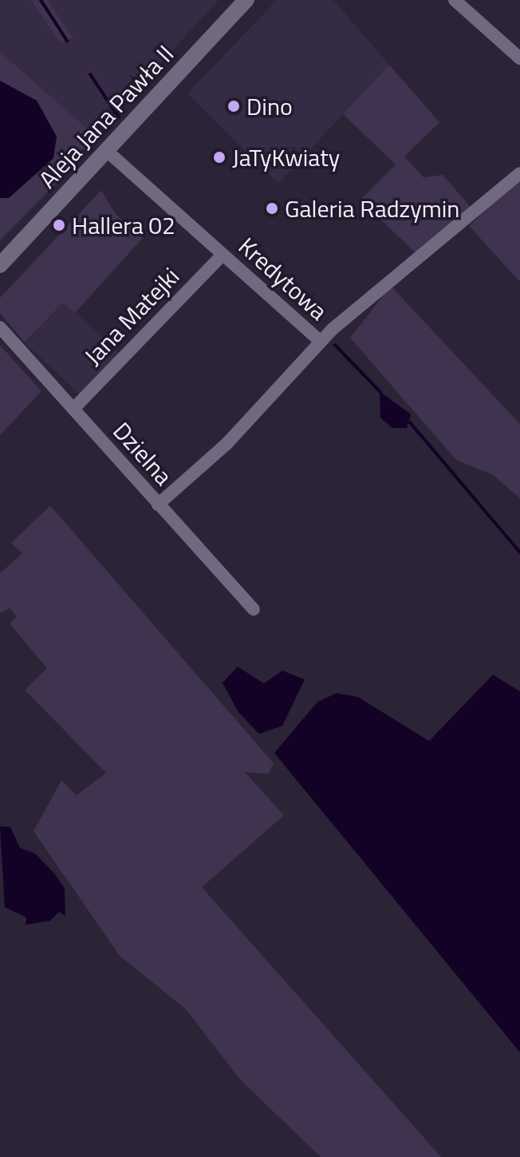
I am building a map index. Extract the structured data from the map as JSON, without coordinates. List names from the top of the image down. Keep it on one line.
{"streets":{"street":["Aleja Jana Pawła II","Kredytowa","Jana Matejki","Dzielna"]},"crossings":[["Aleja Jana Pawła II","Kredytowa"],["Kredytowa","Jana Matejki"],["Jana Matejki","Dzielna"]],"places":["Dino","JaTyKwiaty","Galeria Radzymin","Hallera 02"]}
